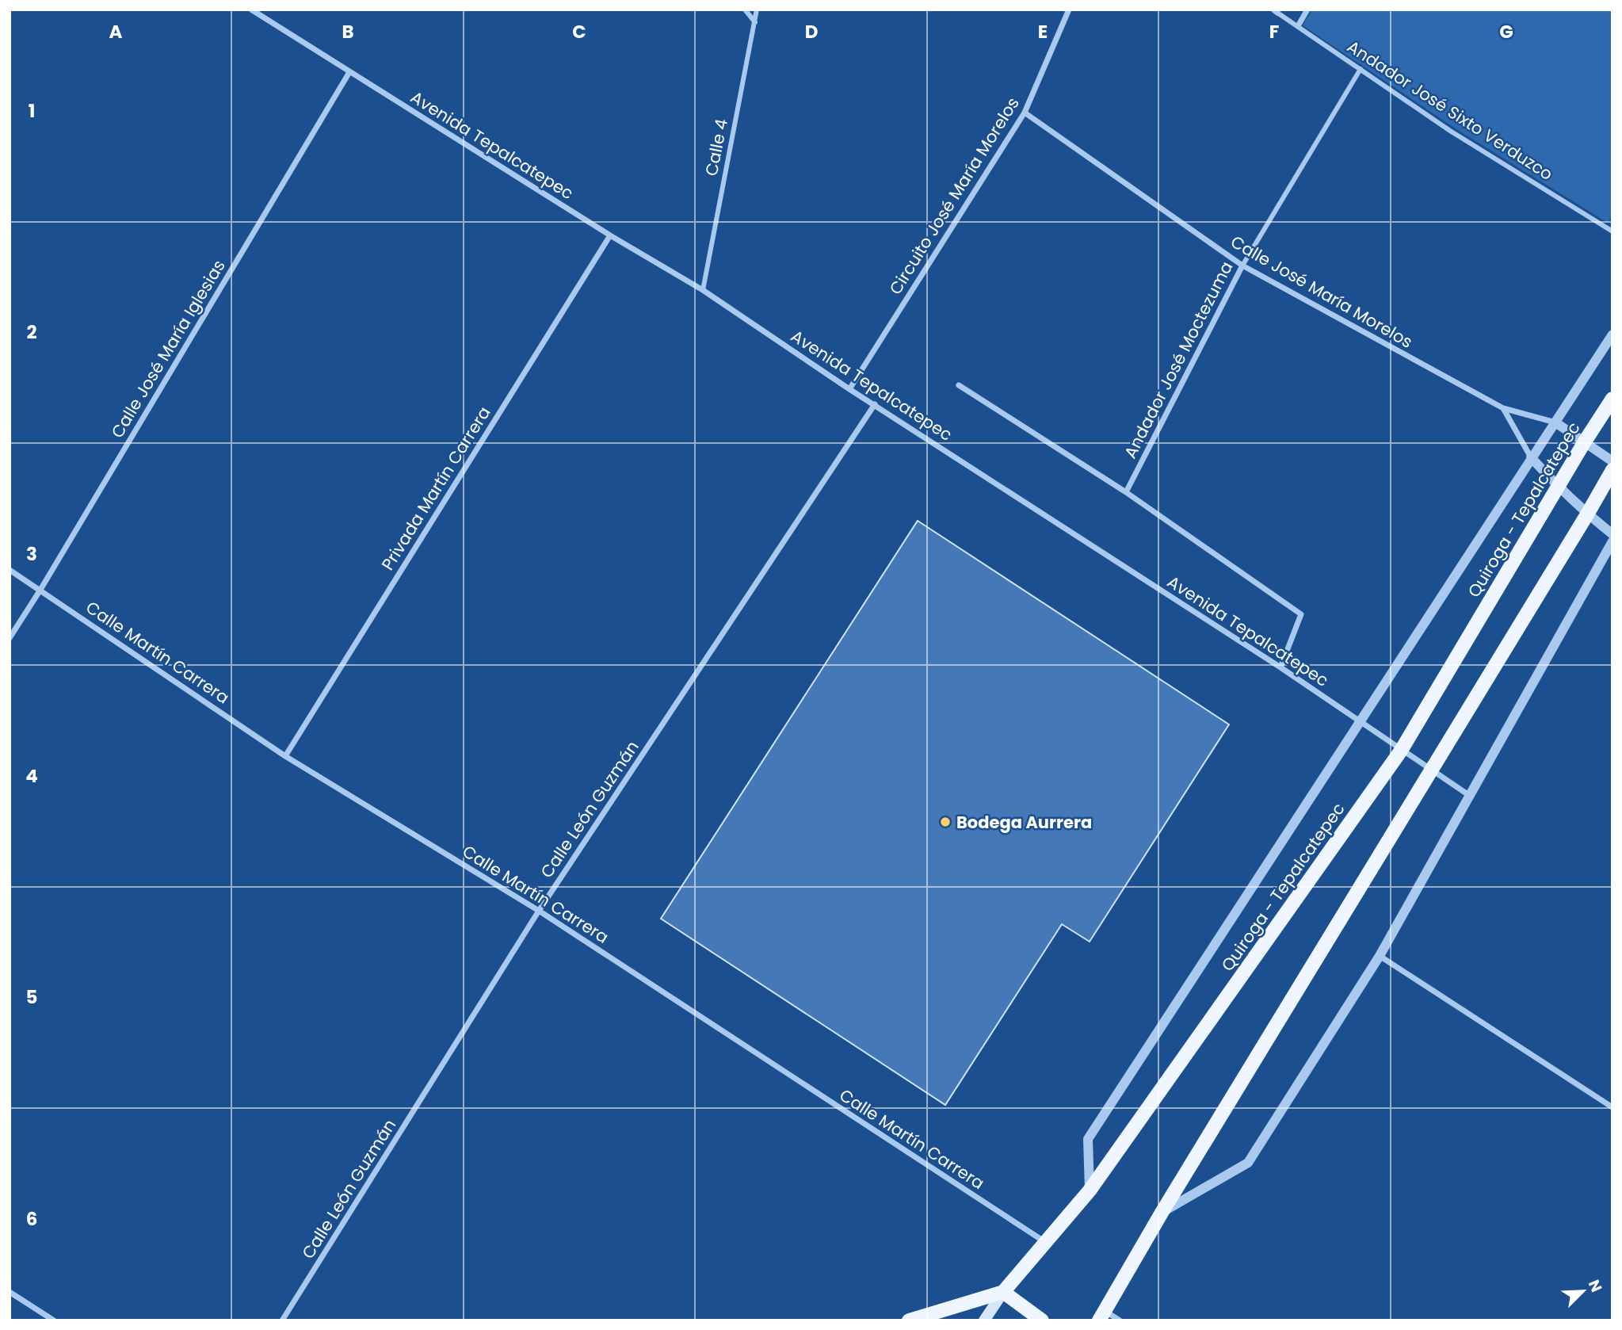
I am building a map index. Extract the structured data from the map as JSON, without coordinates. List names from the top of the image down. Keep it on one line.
{"streets":{"main road":["Quiroga - Tepalcatepec"],"street":["Andador José Sixto Verduzco","Avenida Tepalcatepec","Calle 4","Circuito José María Morelos","Calle José María Morelos","Calle José María Iglesias","Andador José Moctezuma","Privada Martín Carrera","Calle Martín Carrera","Calle León Guzmán"]},"crossings":[["Andador José Sixto Verduzco","Andador José Moctezuma"],["Avenida Tepalcatepec","Calle 4"],["Avenida Tepalcatepec","Circuito José María Morelos"],["Avenida Tepalcatepec","Calle José María Iglesias"],["Avenida Tepalcatepec","Privada Martín Carrera"],["Avenida Tepalcatepec","Quiroga - Tepalcatepec"],["Avenida Tepalcatepec","Calle León Guzmán"],["Circuito José María Morelos","Calle José María Morelos"],["Calle José María Morelos","Andador José Moctezuma"],["Calle José María Iglesias","Calle Martín Carrera"],["Privada Martín Carrera","Calle Martín Carrera"],["Quiroga - Tepalcatepec","Calle Martín Carrera"],["Calle Martín Carrera","Calle León Guzmán"]],"places":["Bodega Aurrera"],"north":"top right","grid":{"columns":["A","B","C","D","E","F","G"],"rows":["1","2","3","4","5","6"]}}
